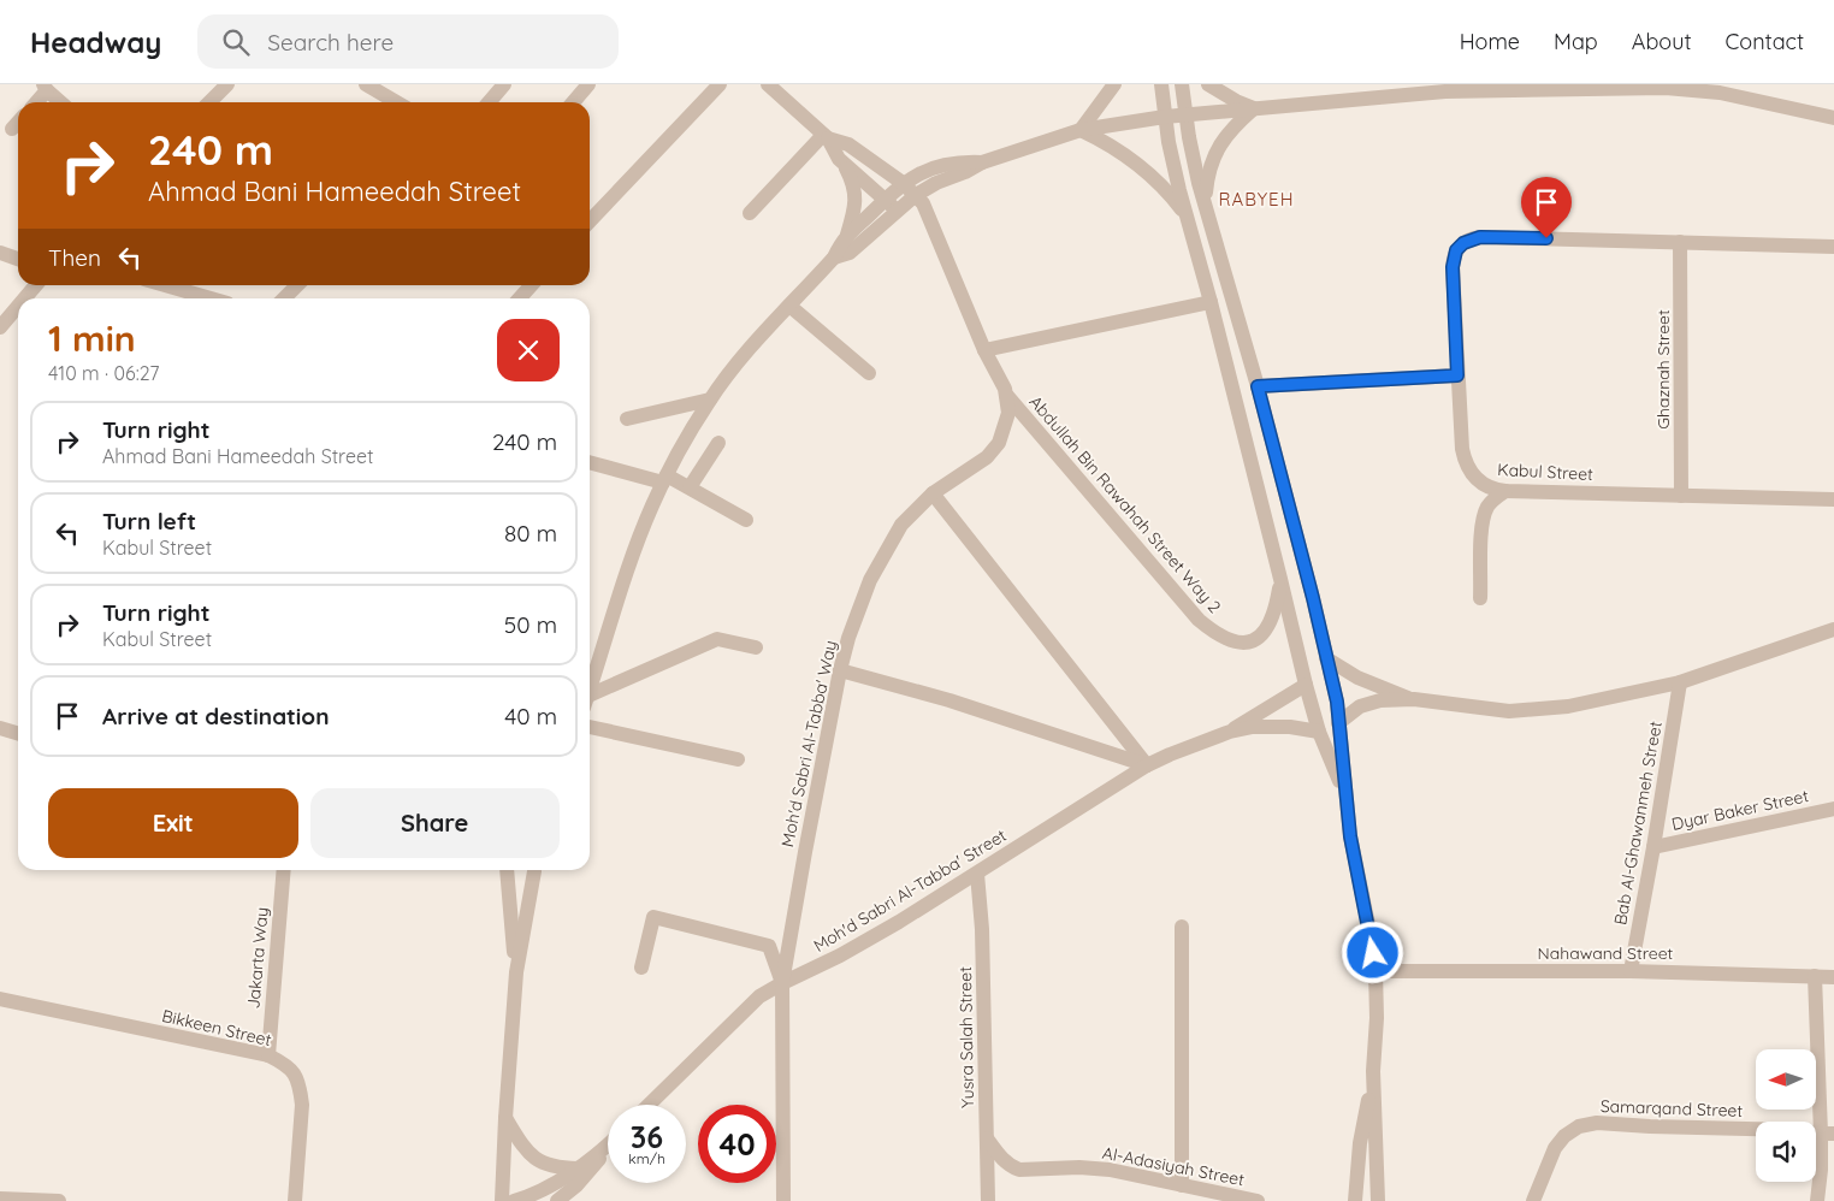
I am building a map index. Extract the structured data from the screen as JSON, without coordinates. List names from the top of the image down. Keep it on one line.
{"streets":{"street":["Ghaznah Street","Kabul Street","Abdullah Bin Rawahah Street Way 2","Moh'd Sabri Al-Tabba' Way","Dyar Baker Street","Bab Al-Ghawanmeh Street","Moh'd Sabri Al-Tabba' Street","Nahawand Street","Jakarta Way","Bikkeen Street","Yusra Salah Street","Samarqand Street","Al-Adasiyah Street"]},"crossings":[["Ghaznah Street","Kabul Street"],["Abdullah Bin Rawahah Street Way 2","Moh'd Sabri Al-Tabba' Way"],["Moh'd Sabri Al-Tabba' Way","Moh'd Sabri Al-Tabba' Street"],["Dyar Baker Street","Bab Al-Ghawanmeh Street"],["Bab Al-Ghawanmeh Street","Nahawand Street"],["Moh'd Sabri Al-Tabba' Street","Yusra Salah Street"],["Jakarta Way","Bikkeen Street"],["Yusra Salah Street","Al-Adasiyah Street"]],"districts":["RABYEH"],"north":"left","page":{"header":"Headway","search":"Search here","nav":["Home","Map","About","Contact"],"turn":["240 m","Ahmad Bani Hameedah Street"],"then":"Then","heading":["1 min","410 m · 06:27"],"list":[{"name":"Turn right","note":"Ahmad Bani Hameedah Street","value":"240 m"},{"name":"Turn left","note":"Kabul Street","value":"80 m"},{"name":"Turn right","note":"Kabul Street","value":"50 m"},{"name":"Arrive at destination","value":"40 m"}],"buttons":["Exit","Share"],"speed":"36 km/h","limit":"40"}}
